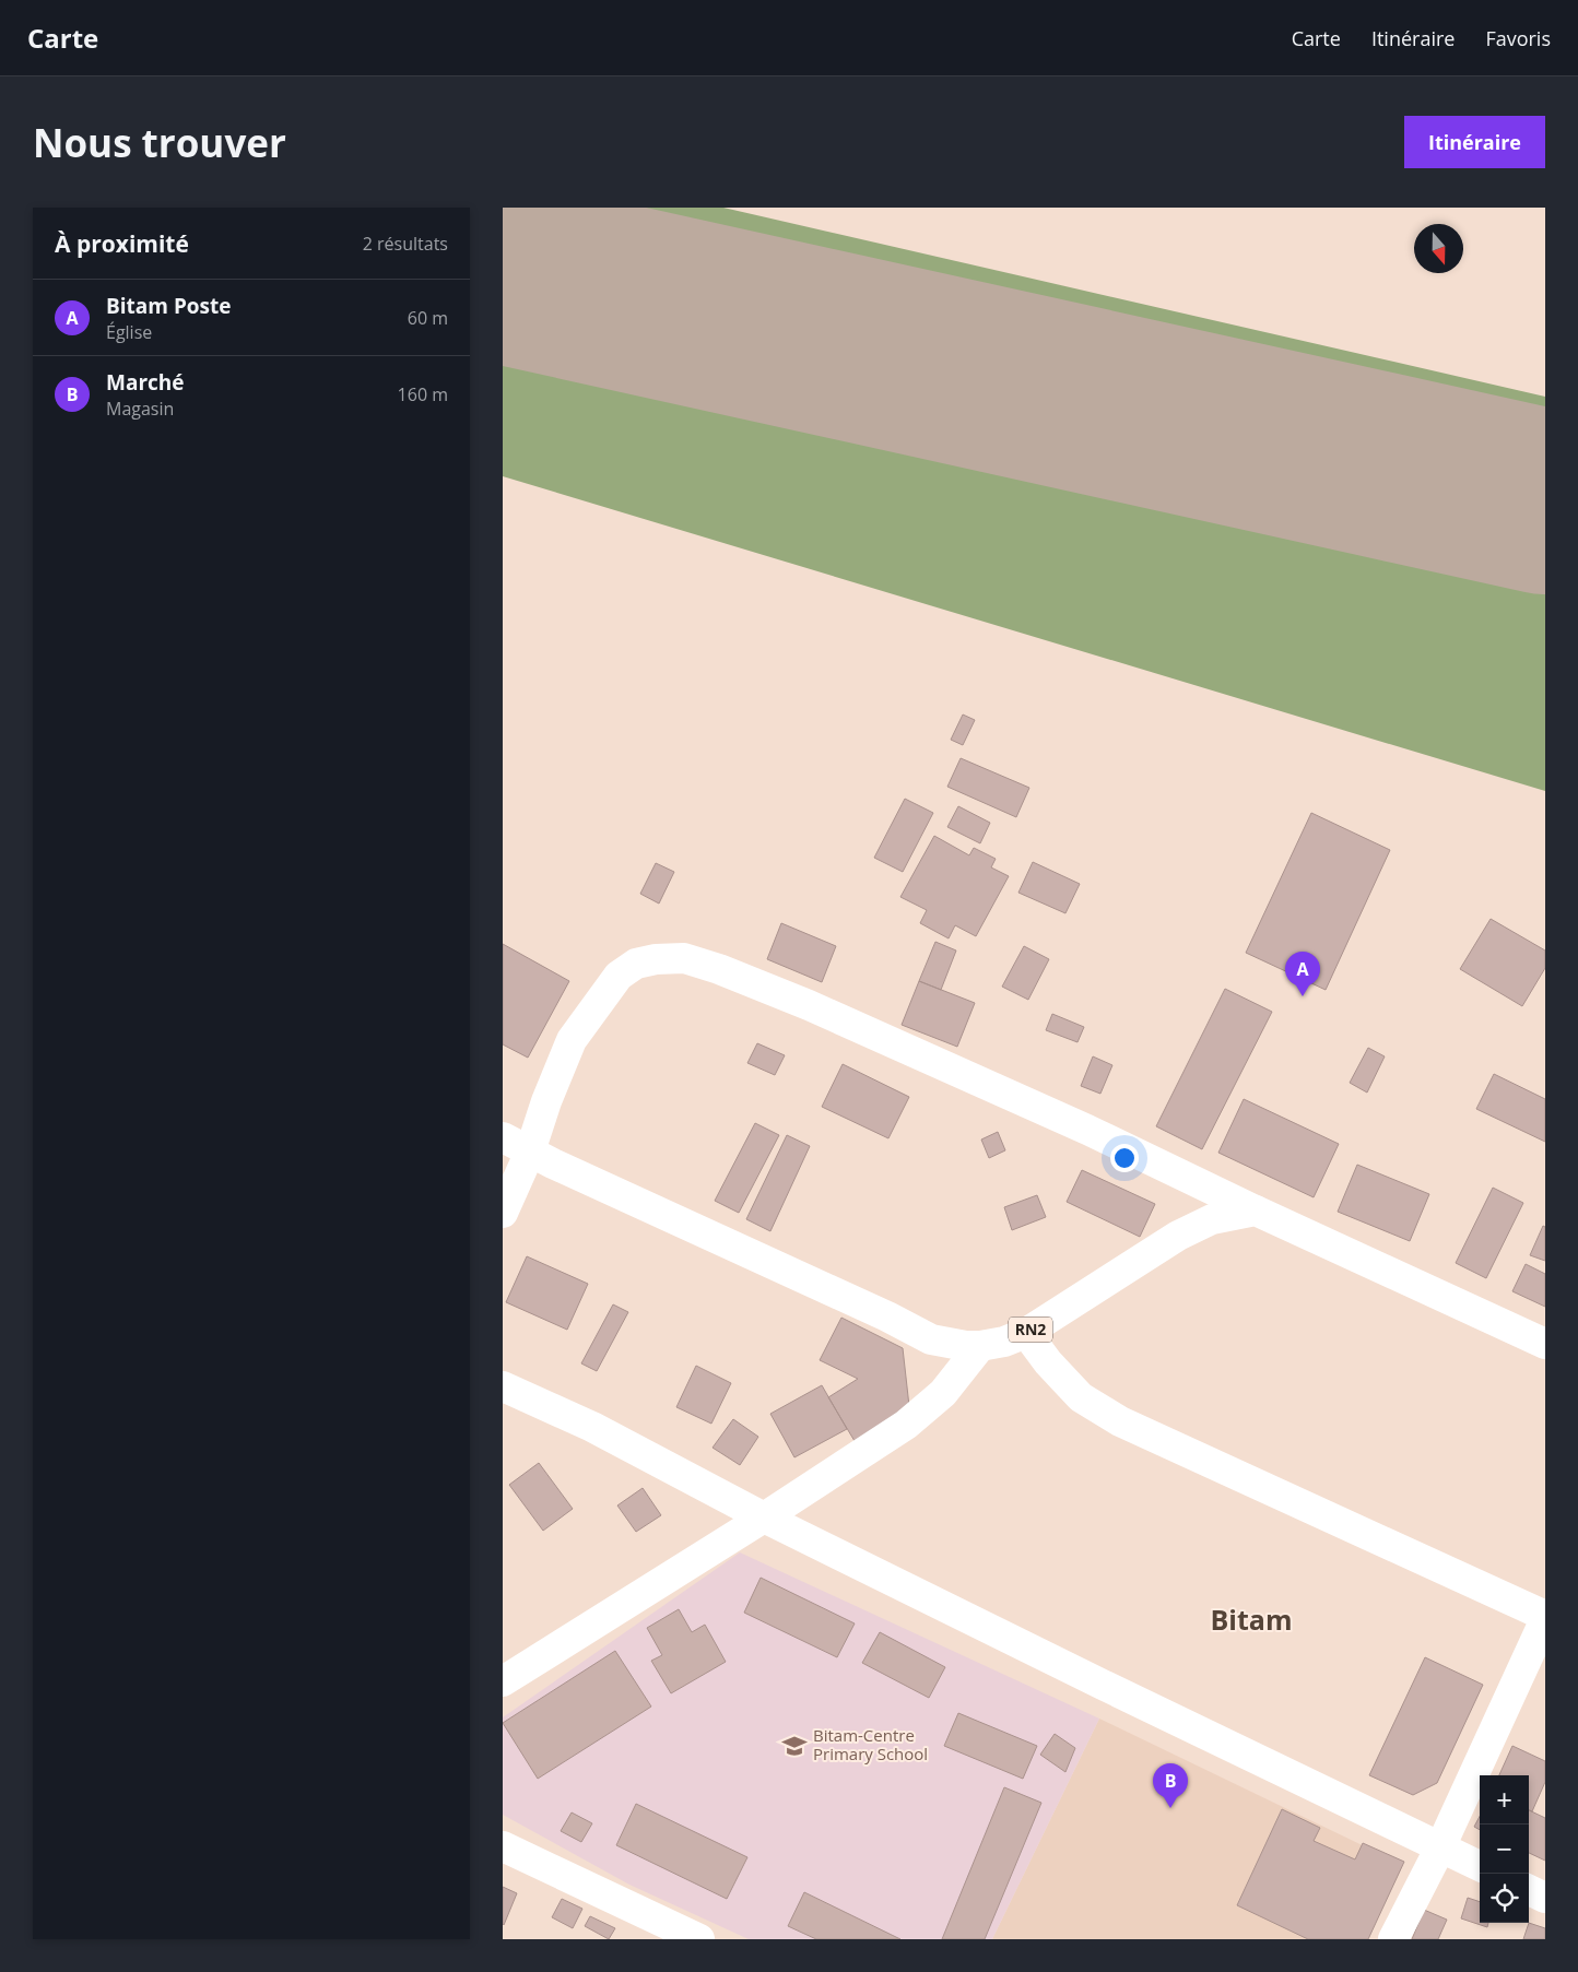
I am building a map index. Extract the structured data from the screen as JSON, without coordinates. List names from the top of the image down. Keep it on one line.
{"streets":{"main road":["RN2"]},"districts":["Bitam"],"places":{"school or university":["Bitam-Centre Primary School"]},"north":"bottom","page":{"header":"Carte","nav":["Carte","Itinéraire","Favoris"],"buttons":"Itinéraire","title":"Nous trouver","heading":["À proximité","2 résultats"],"list":[{"mark":"A","name":"Bitam Poste","note":"Église","value":"60 m"},{"mark":"B","name":"Marché","note":"Magasin","value":"160 m"}],"pins":["A","B"],"map_buttons":["+","−"]}}
